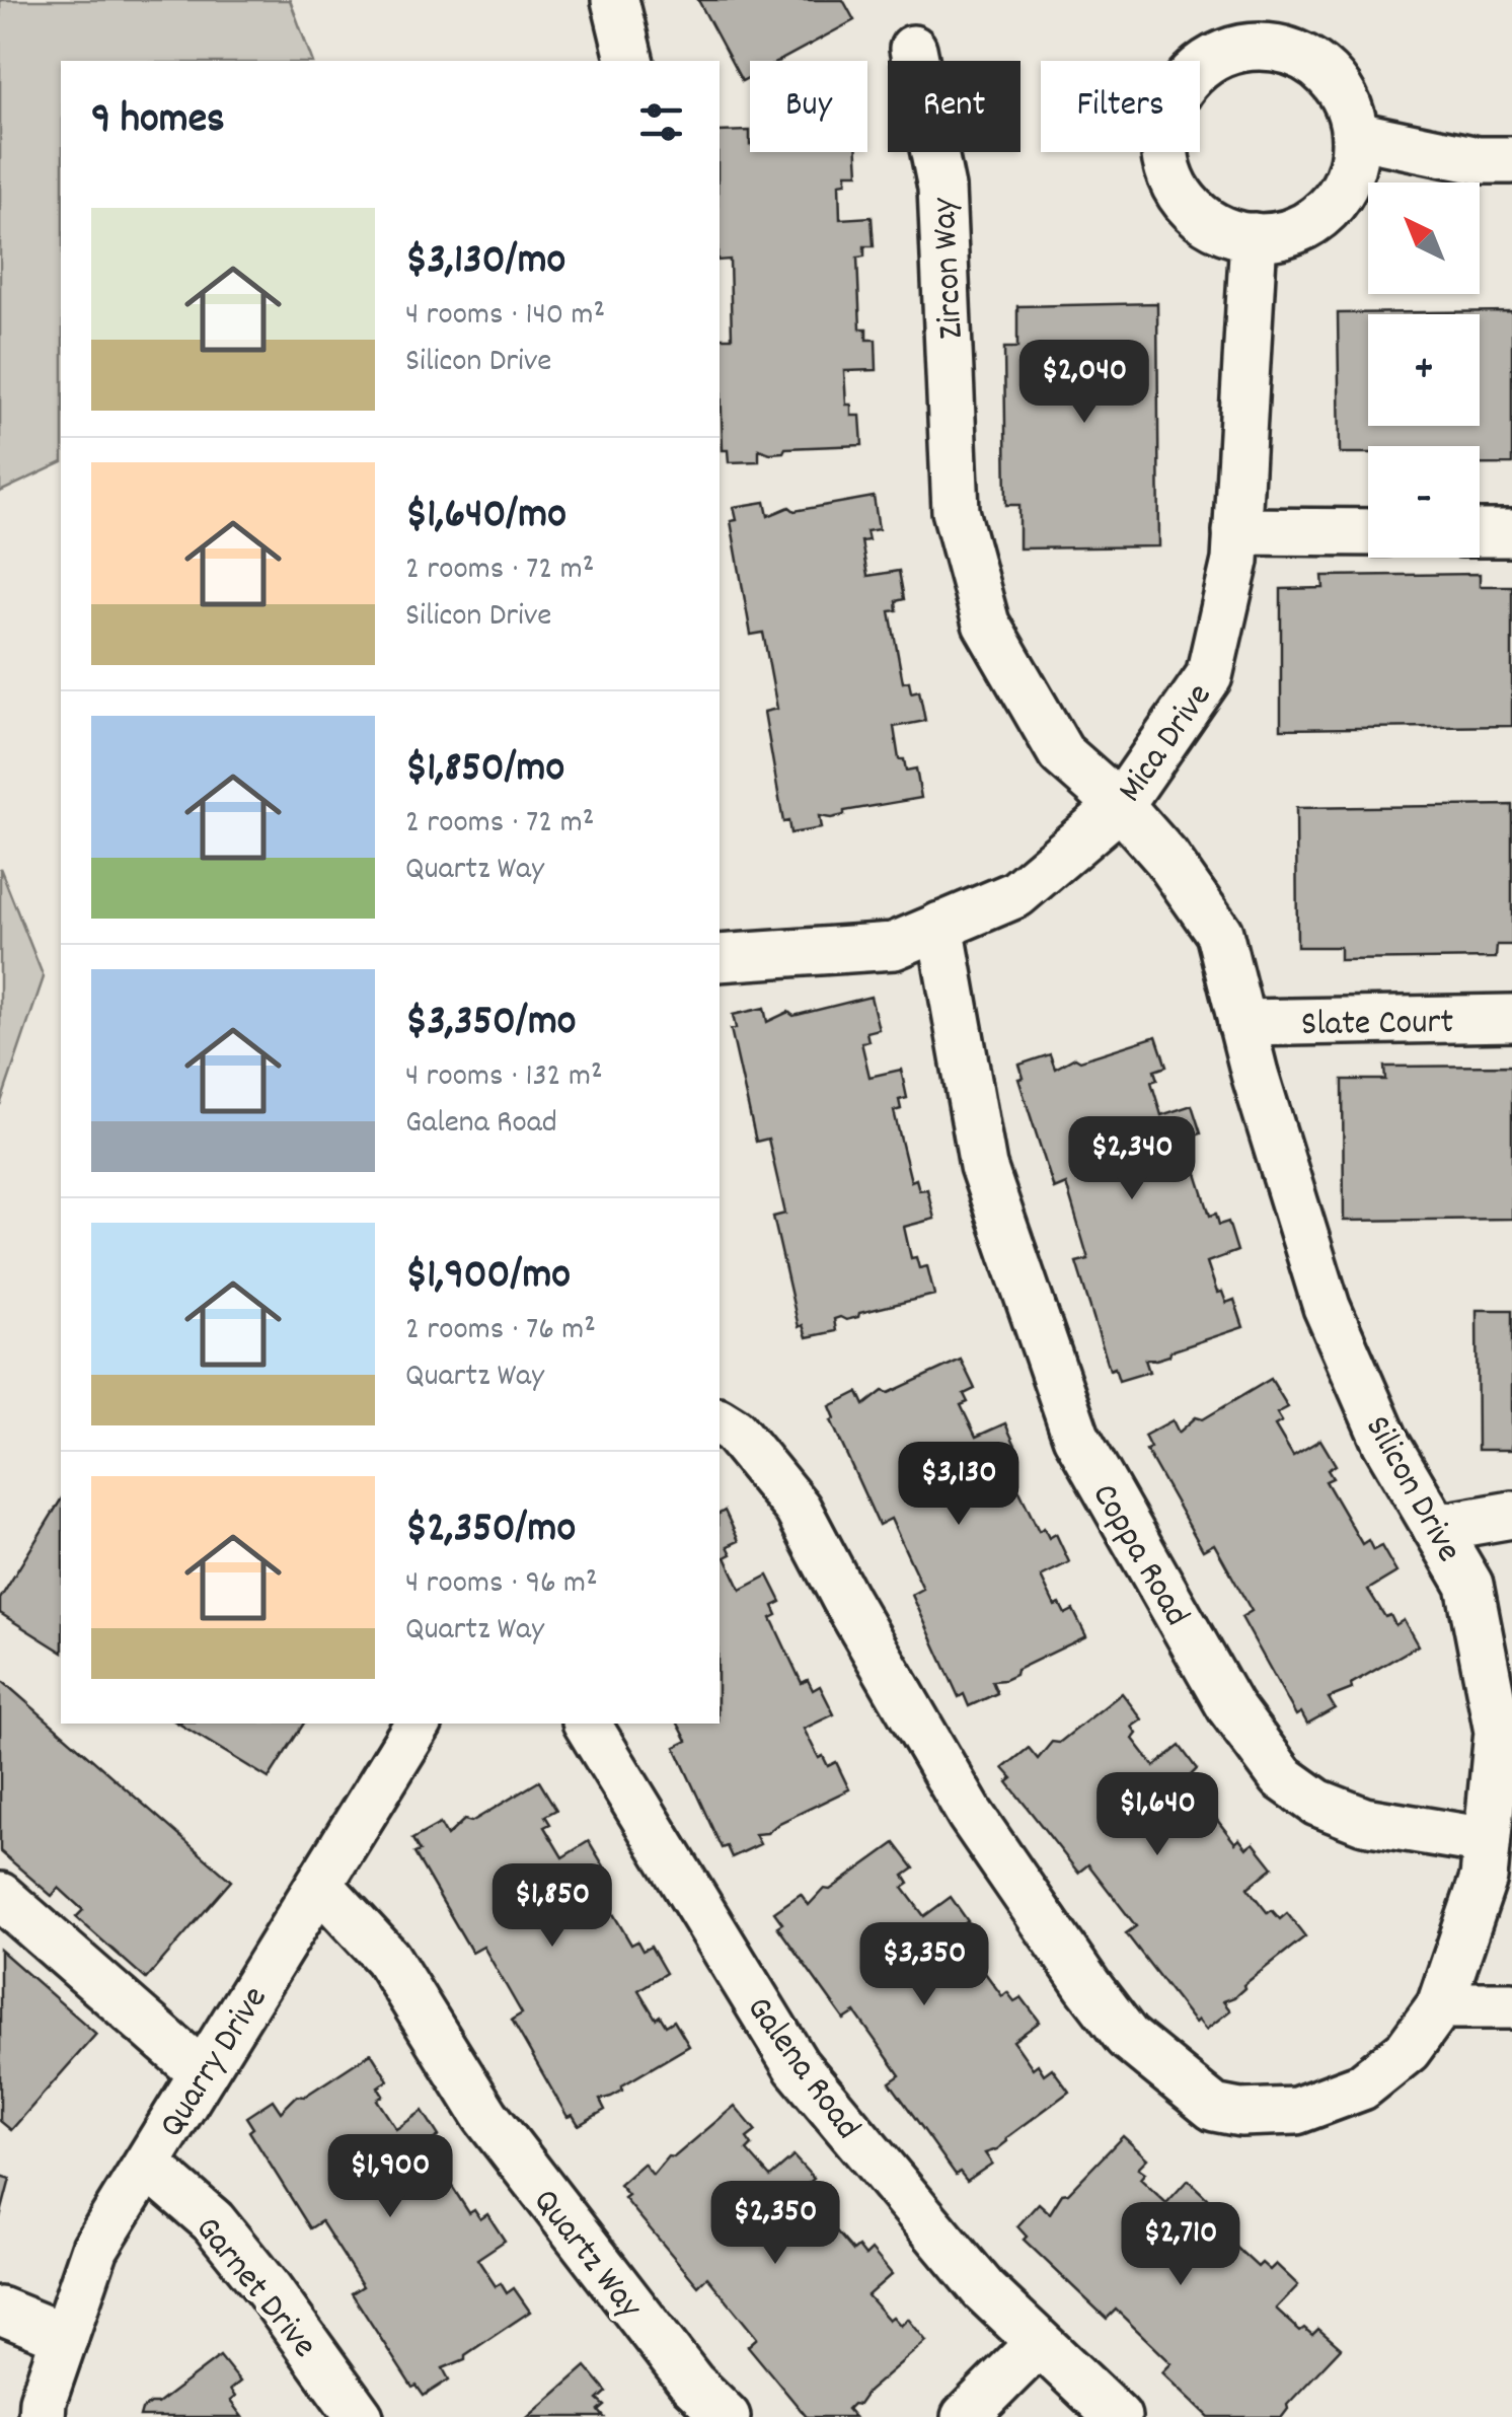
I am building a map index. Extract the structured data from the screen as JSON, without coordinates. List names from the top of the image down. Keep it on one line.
{"streets":{"street":["Zircon Way","Mica Drive","Slate Court","Silicon Drive","Coppa Road","Quarry Drive","Galena Road","Quartz Way","Garnet Drive"]},"crossings":[["Zircon Way","Mica Drive"],["Zircon Way","Silicon Drive"],["Mica Drive","Silicon Drive"],["Mica Drive","Coppa Road"],["Slate Court","Silicon Drive"],["Silicon Drive","Coppa Road"],["Quarry Drive","Quartz Way"],["Quarry Drive","Garnet Drive"]],"north":"top left","page":{"chip":["Buy","Rent","Filters"],"heading":"9 homes","map_buttons":["+","−"],"list":[{"name":"$3,130/mo","note":"4 rooms · 140 m² · Silicon Drive"},{"name":"$1,640/mo","note":"2 rooms · 72 m² · Silicon Drive"},{"name":"$1,850/mo","note":"2 rooms · 72 m² · Quartz Way"},{"name":"$3,350/mo","note":"4 rooms · 132 m² · Galena Road"},{"name":"$1,900/mo","note":"2 rooms · 76 m² · Quartz Way"},{"name":"$2,350/mo","note":"4 rooms · 96 m² · Quartz Way"}],"price":["$2,040","$2,340","$3,130","$1,640","$1,850","$3,350","$1,900","$2,350","$2,710"]}}
